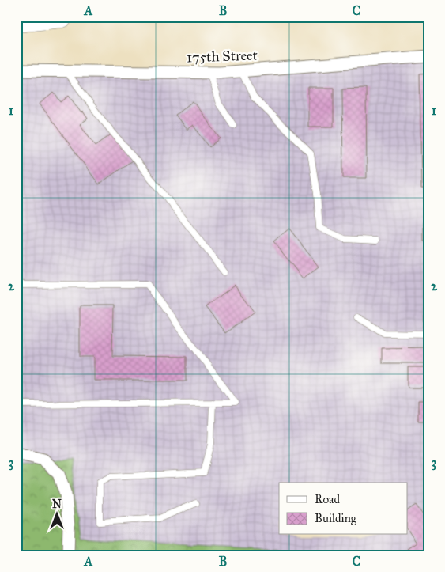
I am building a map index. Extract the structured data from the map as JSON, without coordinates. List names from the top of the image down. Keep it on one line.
{"streets":{"street":["175th Street"]},"legend":["Road","Building"],"north":"top","grid":{"columns":["A","B","C"],"rows":["1","2","3"]}}
